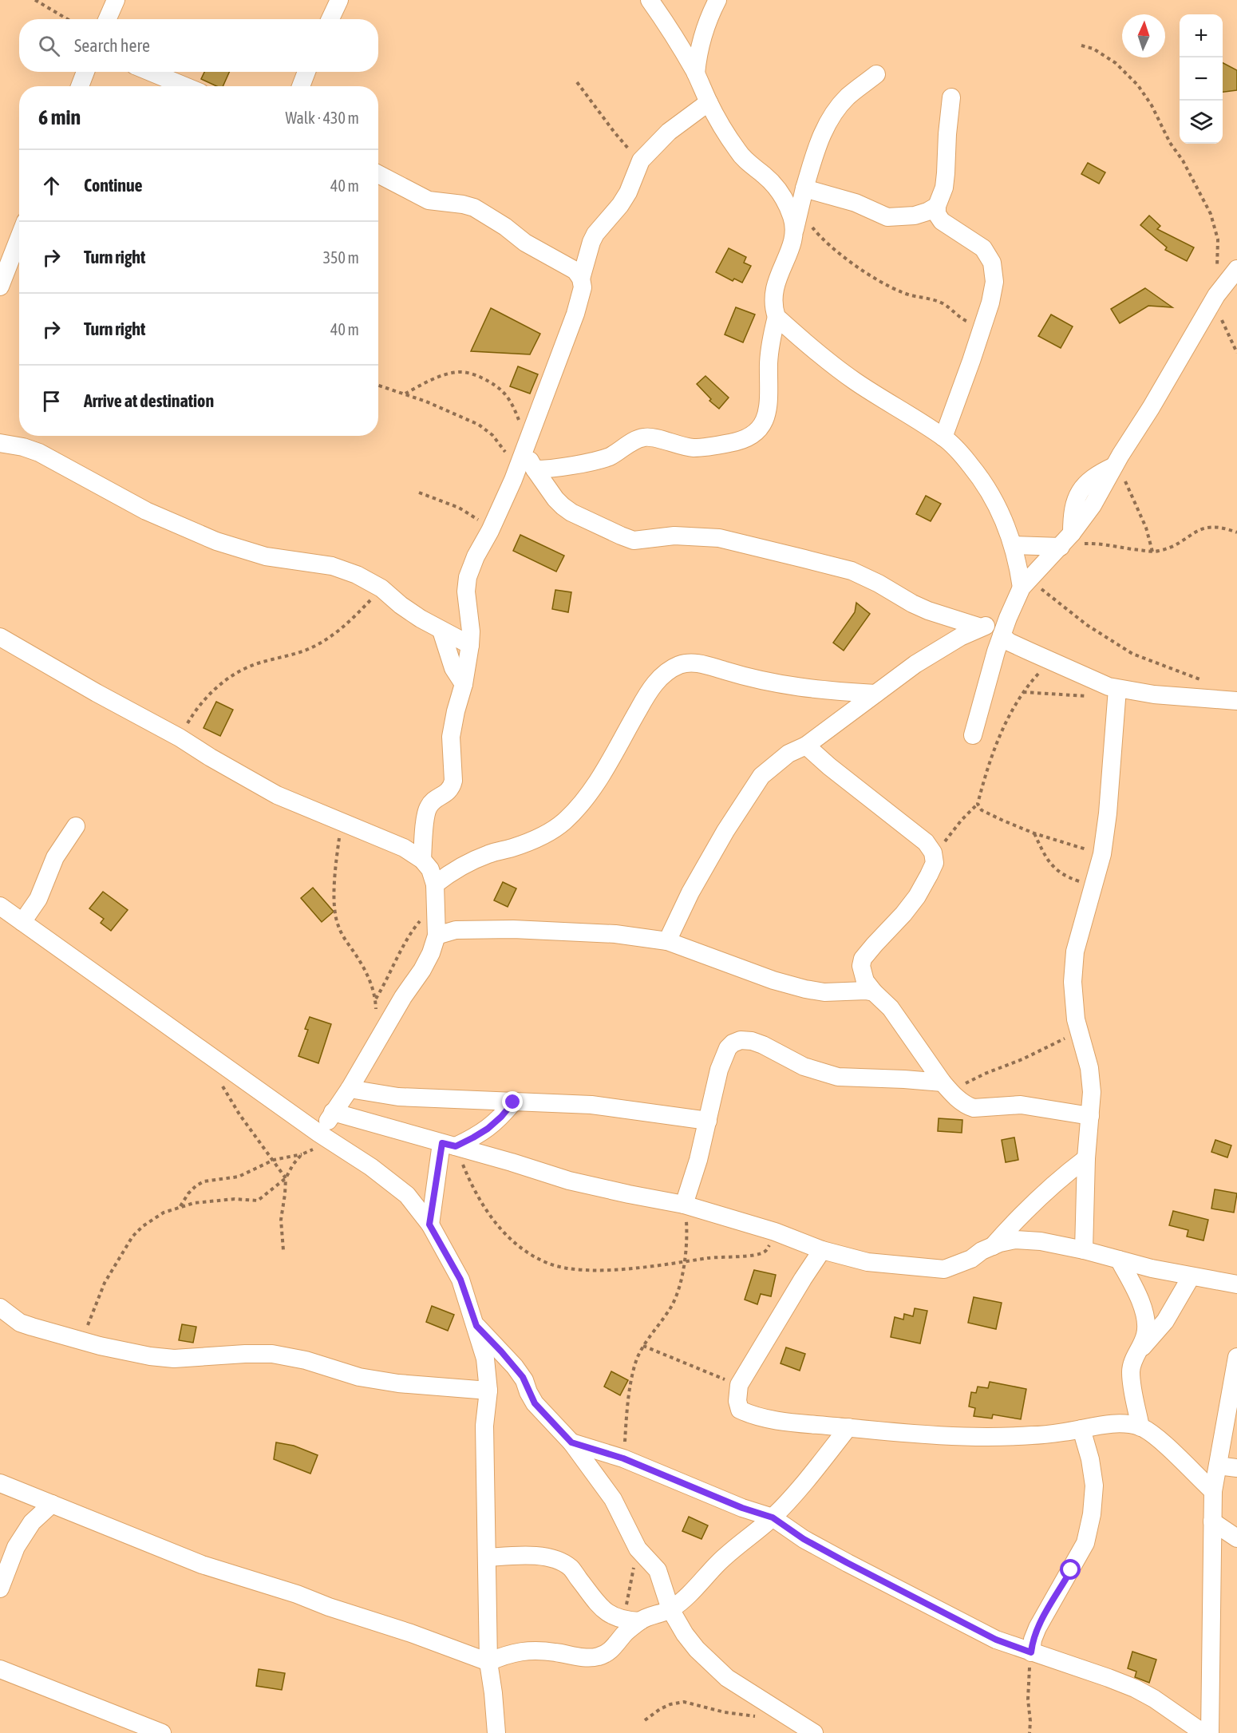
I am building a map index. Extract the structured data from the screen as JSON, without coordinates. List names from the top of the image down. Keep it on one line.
{"north":"top","page":{"map_buttons":["+","−"],"search":"Search here","heading":["6 min","Walk · 430 m"],"list":[["Continue","40 m"],["Turn right","350 m"],["Turn right","40 m"],"Arrive at destination"]}}
